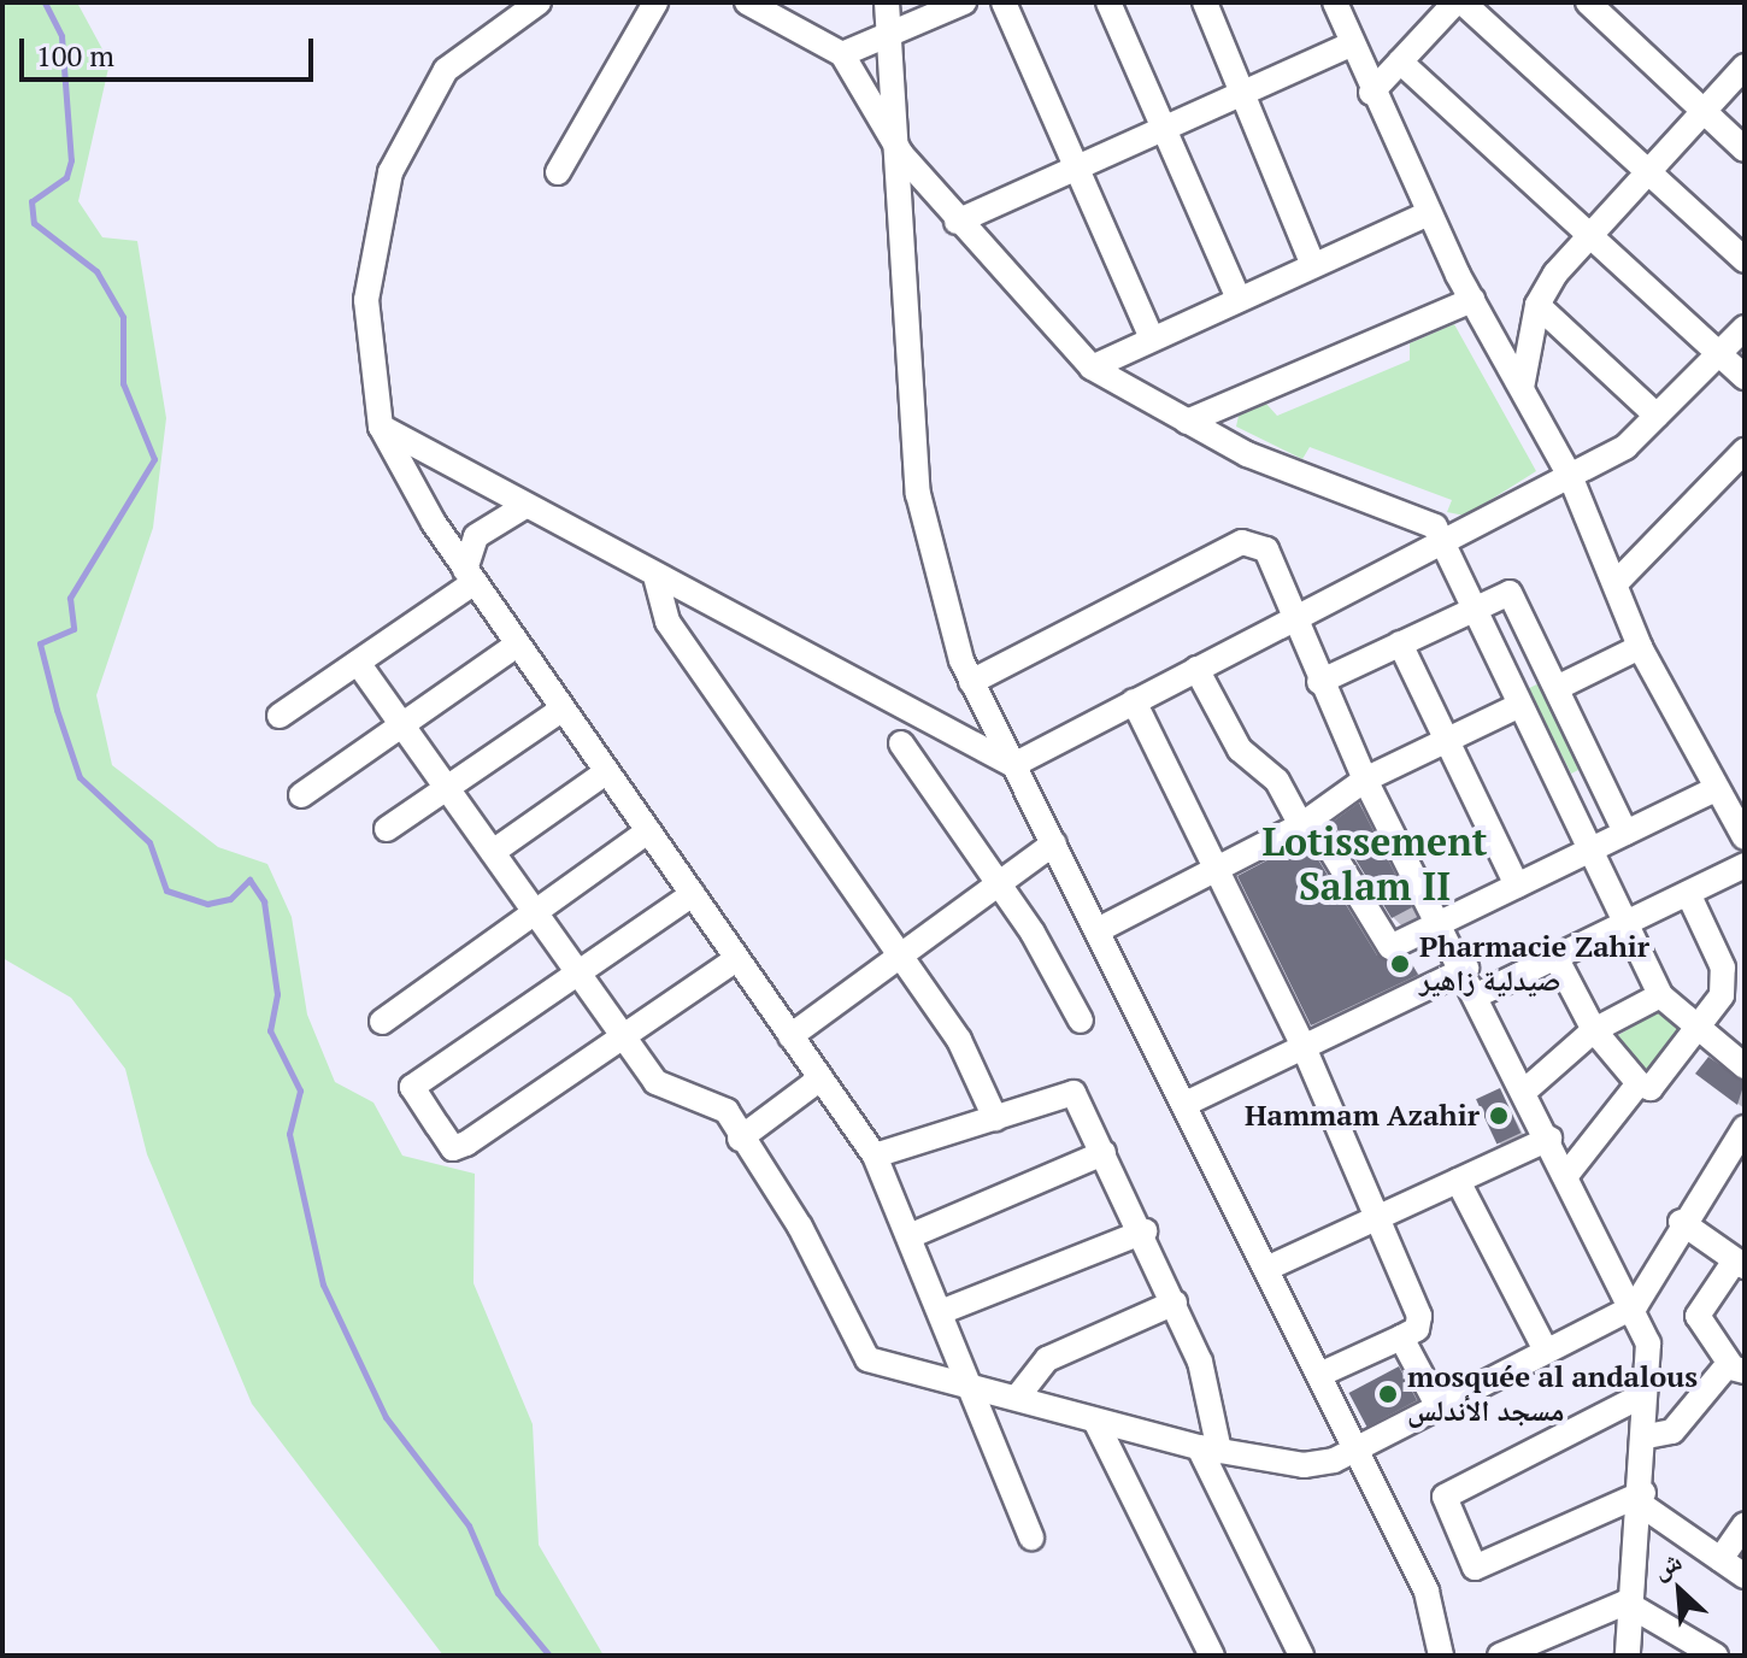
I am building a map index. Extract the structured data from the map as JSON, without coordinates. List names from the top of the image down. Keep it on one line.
{"districts":["Lotissement Salam II"],"places":["Pharmacie Zahir صيدلية زاهير","Hammam Azahir","mosquée al andalous مسجد الأندلس"],"scale_bar":"100 m","north":"top left"}
